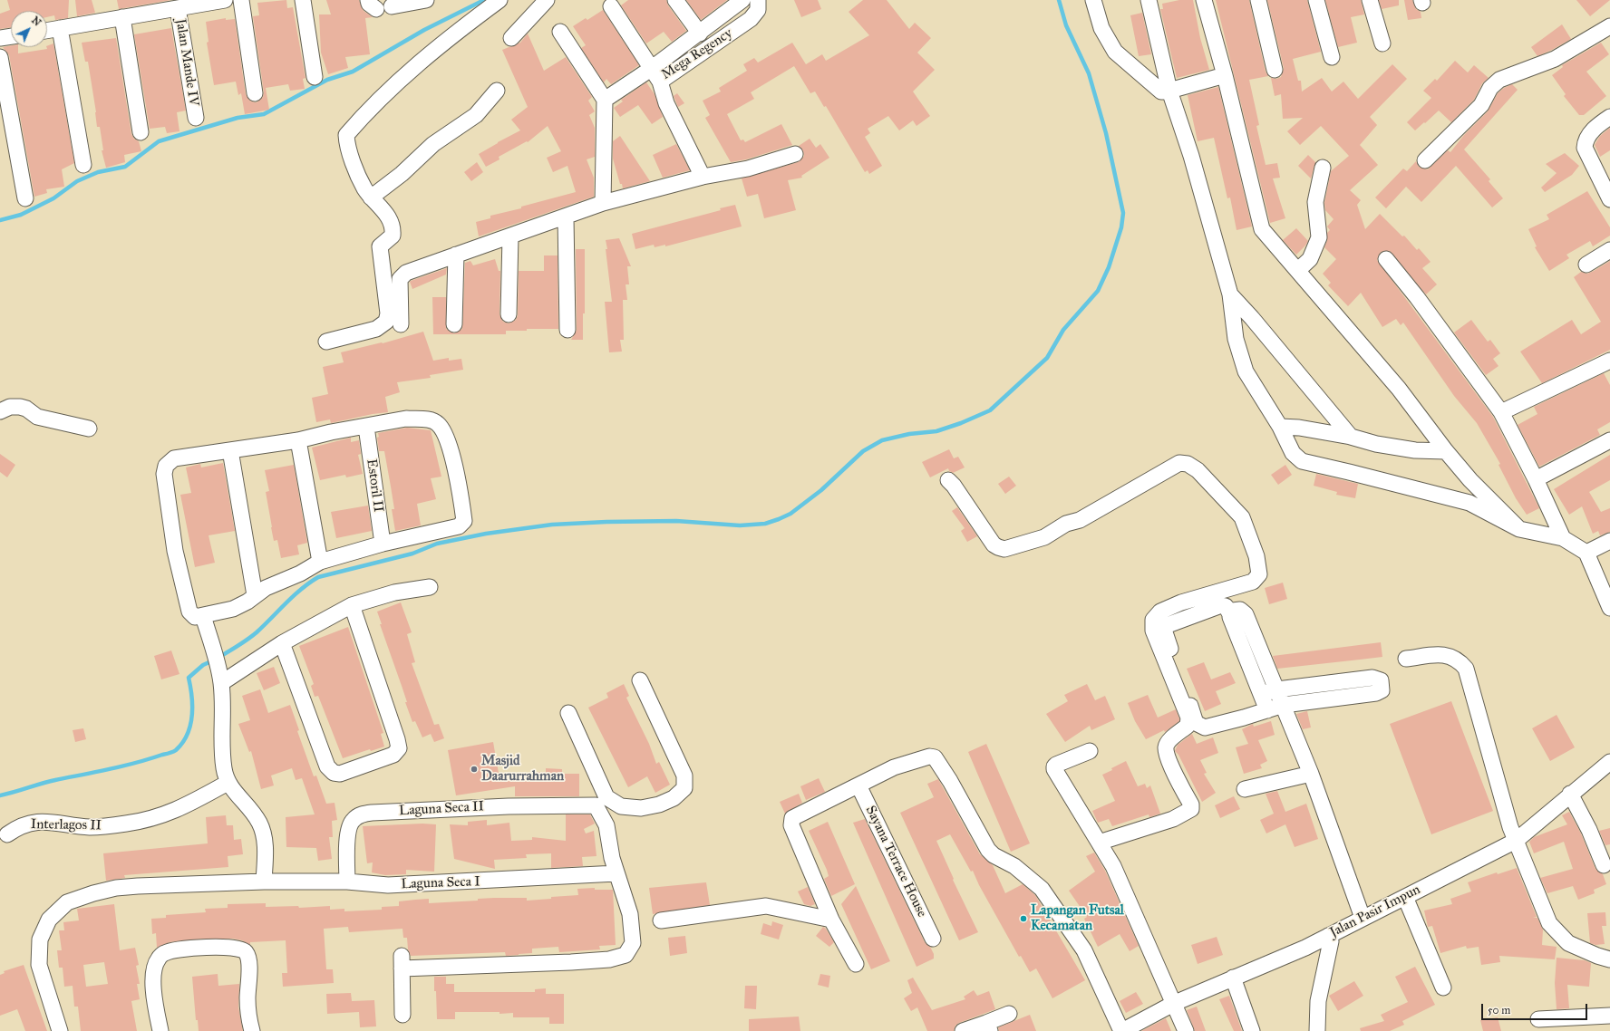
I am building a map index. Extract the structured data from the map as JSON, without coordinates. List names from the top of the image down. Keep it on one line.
{"streets":{"street":["Mega Regency","Jalan Mande IV","Estoril II","Laguna Seca II","Interlagos II","Sayana Terrace House","Laguna Seca I","Jalan Pasir Impun"]},"crossings":[["Laguna Seca II","Laguna Seca I"]],"places":["Masjid Daarurrahman","Lapangan Futsal Kecamatan"],"scale_bar":"50 m","north":"top right"}
